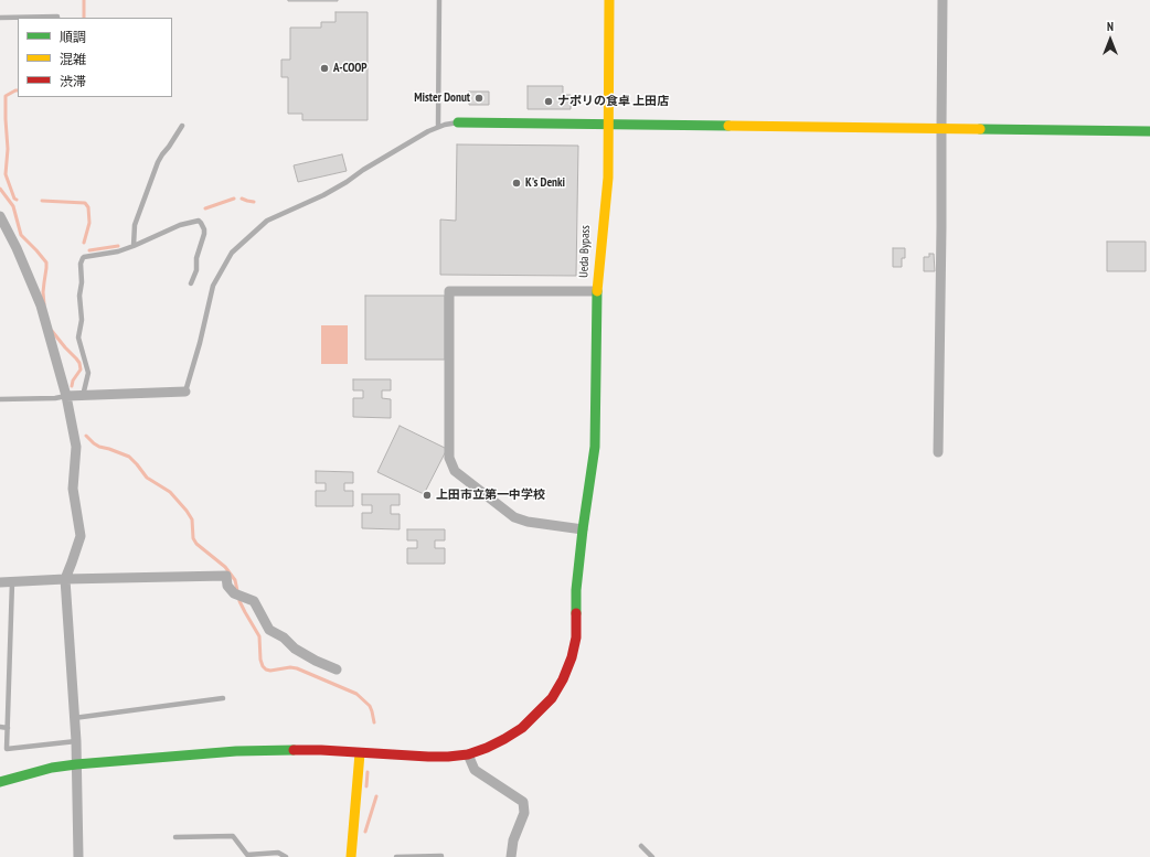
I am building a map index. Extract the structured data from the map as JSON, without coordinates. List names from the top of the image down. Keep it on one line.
{"streets":{"main road":["Ueda Bypass"]},"places":["A-COOP","Mister Donut","ナポリの食卓 上田店","K's Denki","上田市立第一中学校"],"legend":["順調","混雑","渋滞"],"north":"top"}
